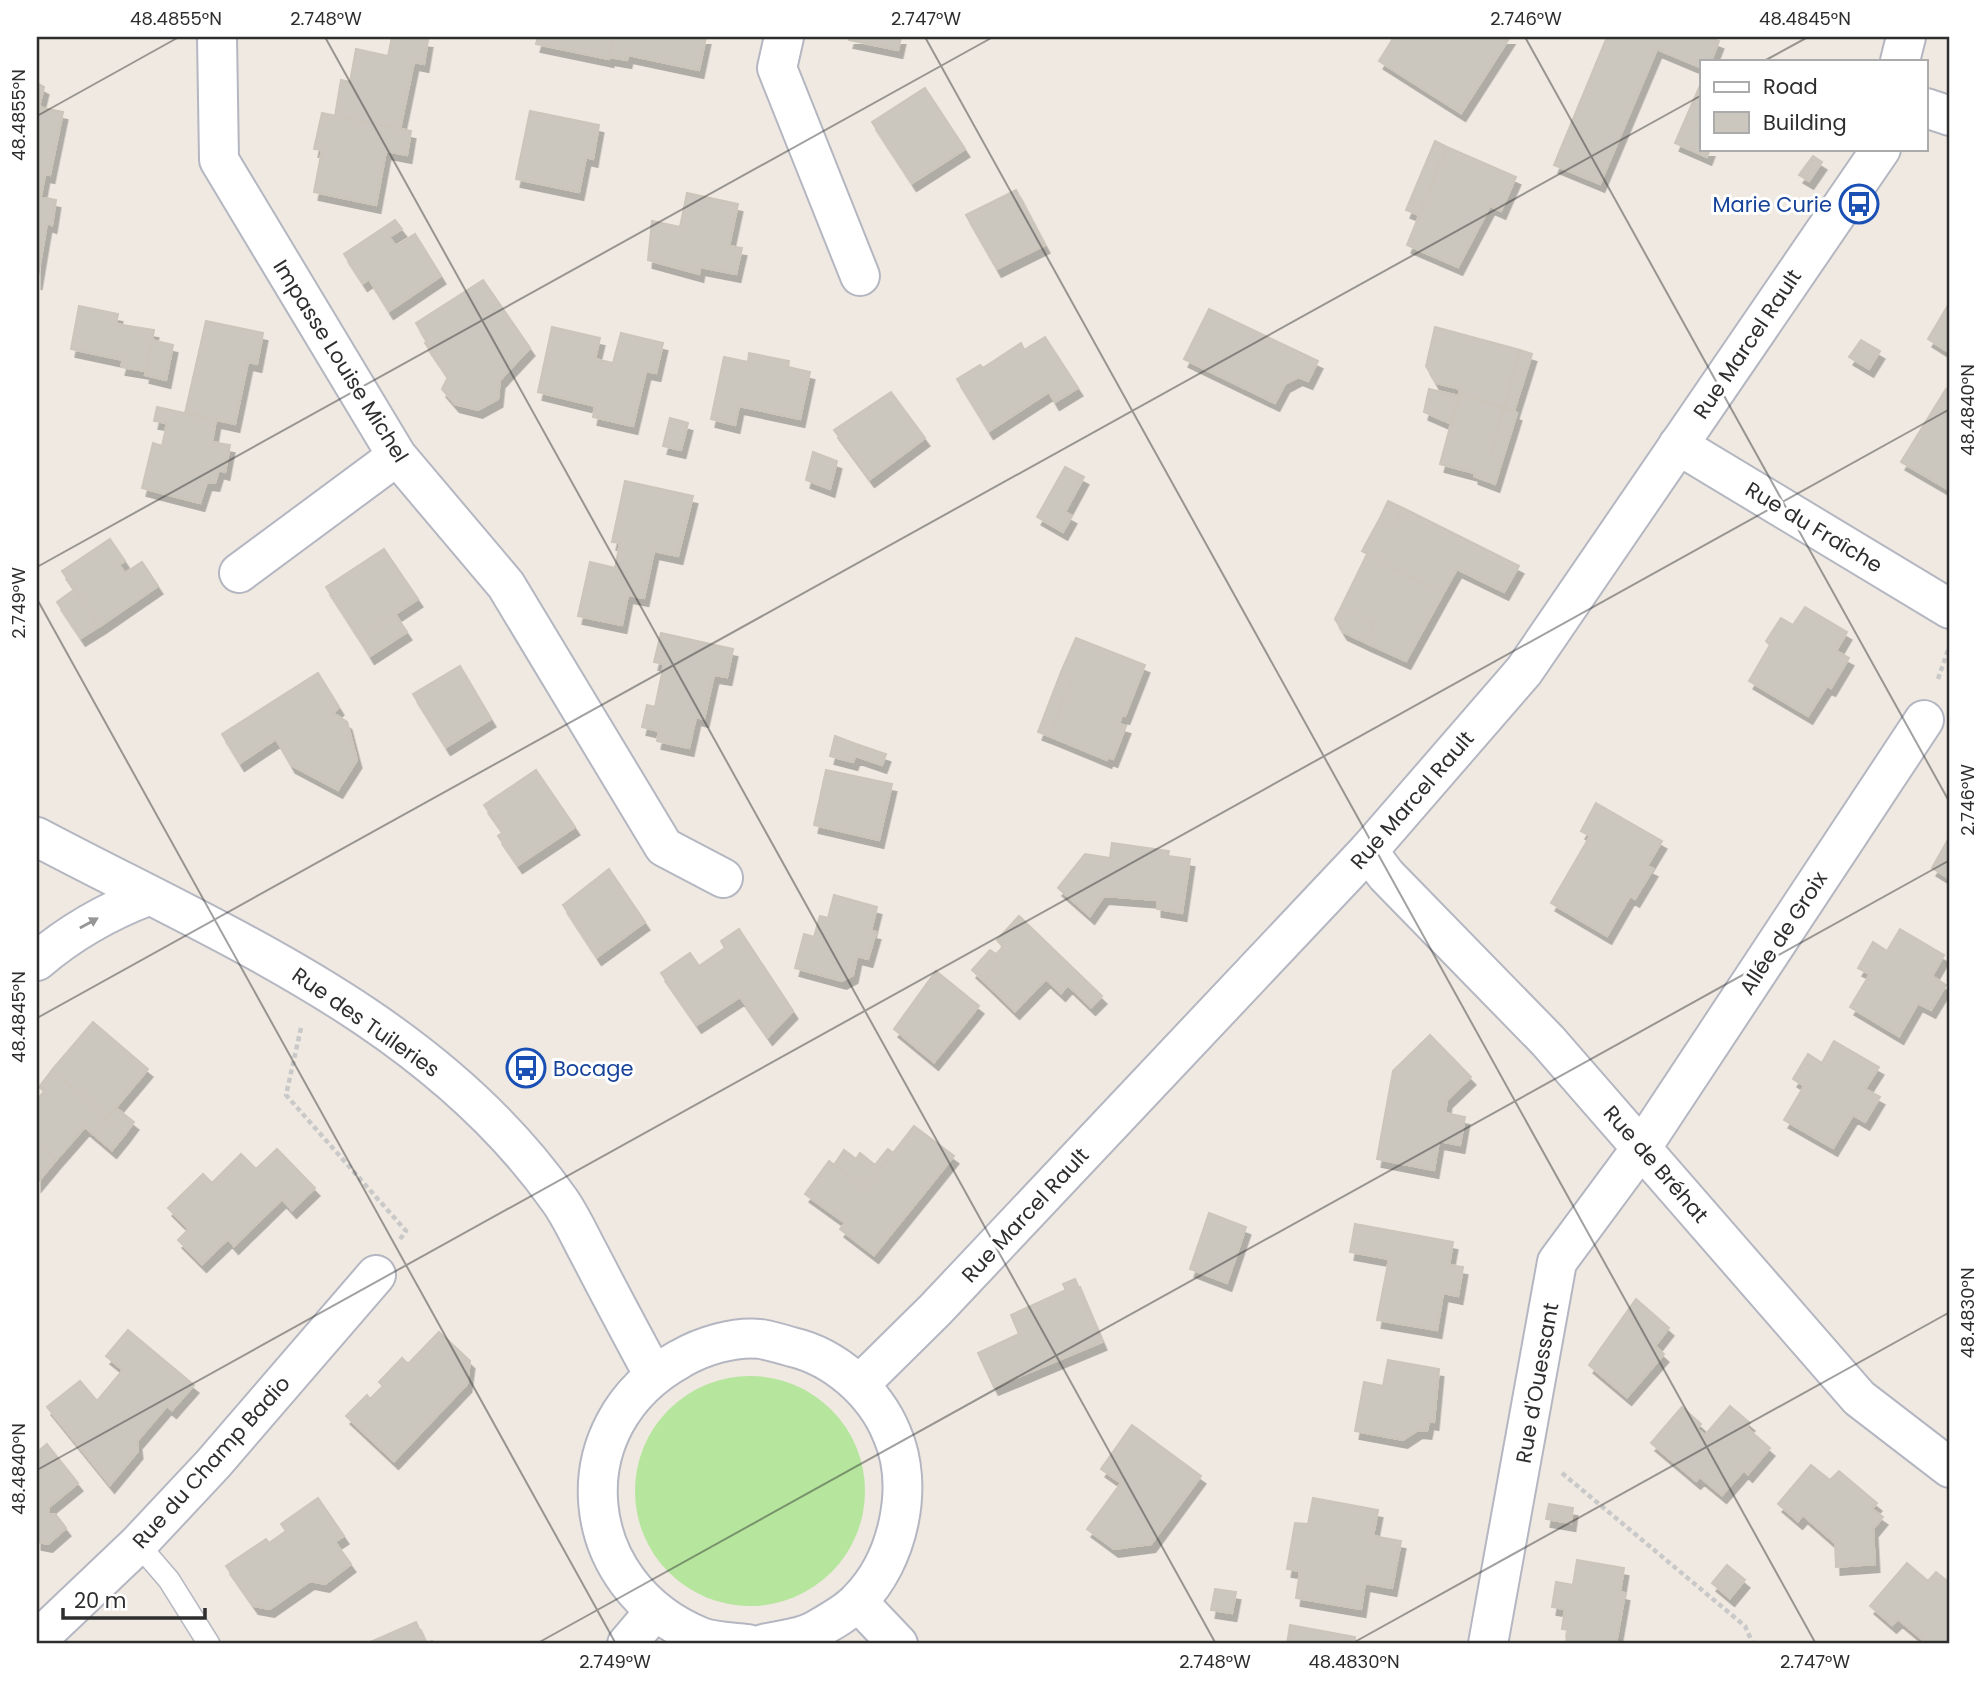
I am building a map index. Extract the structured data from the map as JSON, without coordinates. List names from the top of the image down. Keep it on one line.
{"streets":{"street":["Rue Marcel Rault","Impasse Louise Michel","Rue du Fraîche","Allée de Groix","Rue des Tuileries","Rue de Bréhat","Rue d'Ouessant","Rue du Champ Badio"]},"crossings":[["Rue Marcel Rault","Rue du Fraîche"],["Rue Marcel Rault","Rue de Bréhat"],["Allée de Groix","Rue de Bréhat"],["Allée de Groix","Rue d'Ouessant"],["Rue de Bréhat","Rue d'Ouessant"]],"places":{"bus stop":["Marie Curie","Bocage"]},"legend":["Road","Building"],"scale_bar":"20 m","coordinates":["48.4855°N","2.748°W","2.747°W","2.746°W","48.4845°N","48.4840°N","2.749°W","48.4830°N"]}
